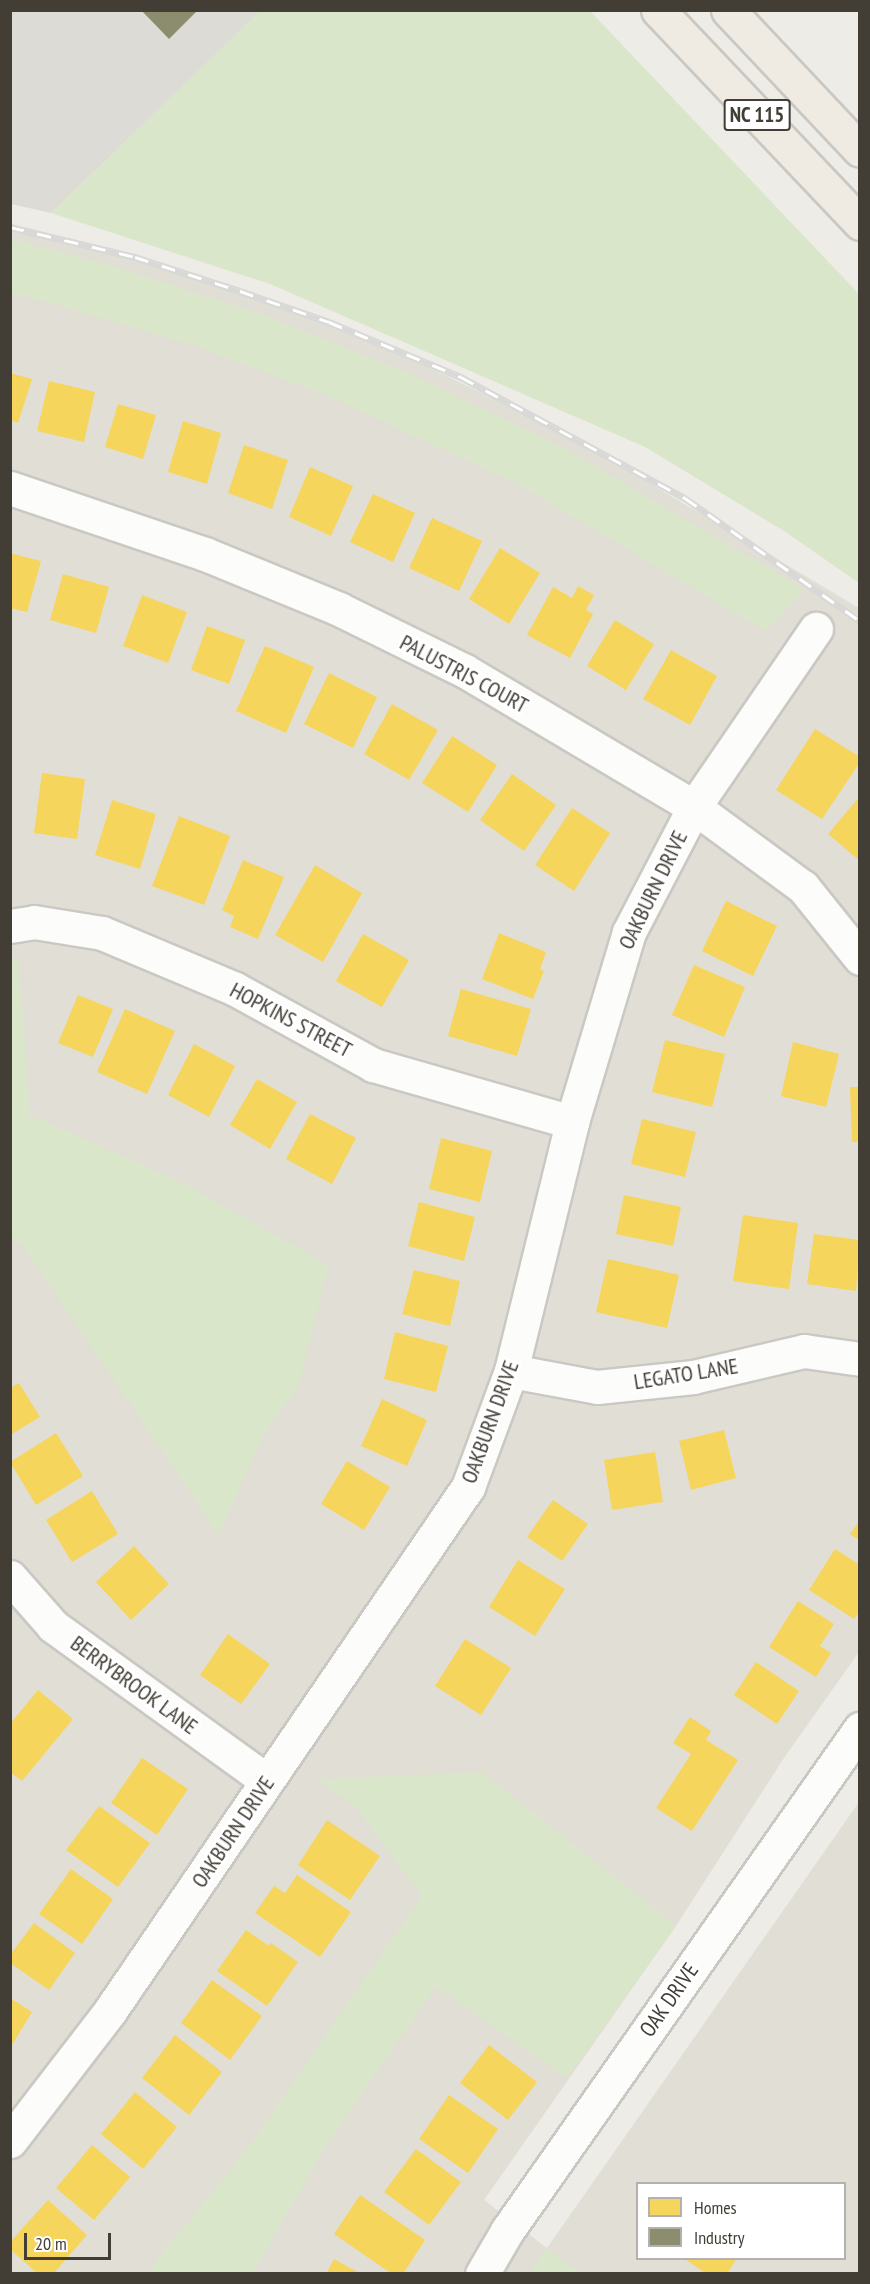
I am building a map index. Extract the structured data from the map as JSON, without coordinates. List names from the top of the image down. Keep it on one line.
{"streets":{"main road":["NC 115"],"street":["PALUSTRIS COURT","OAKBURN DRIVE","HOPKINS STREET","LEGATO LANE","BERRYBROOK LANE","OAK DRIVE"]},"crossings":[["PALUSTRIS COURT","OAKBURN DRIVE"],["OAKBURN DRIVE","HOPKINS STREET"],["OAKBURN DRIVE","LEGATO LANE"],["OAKBURN DRIVE","BERRYBROOK LANE"]],"legend":["Homes","Industry"],"scale_bar":"20 m"}
